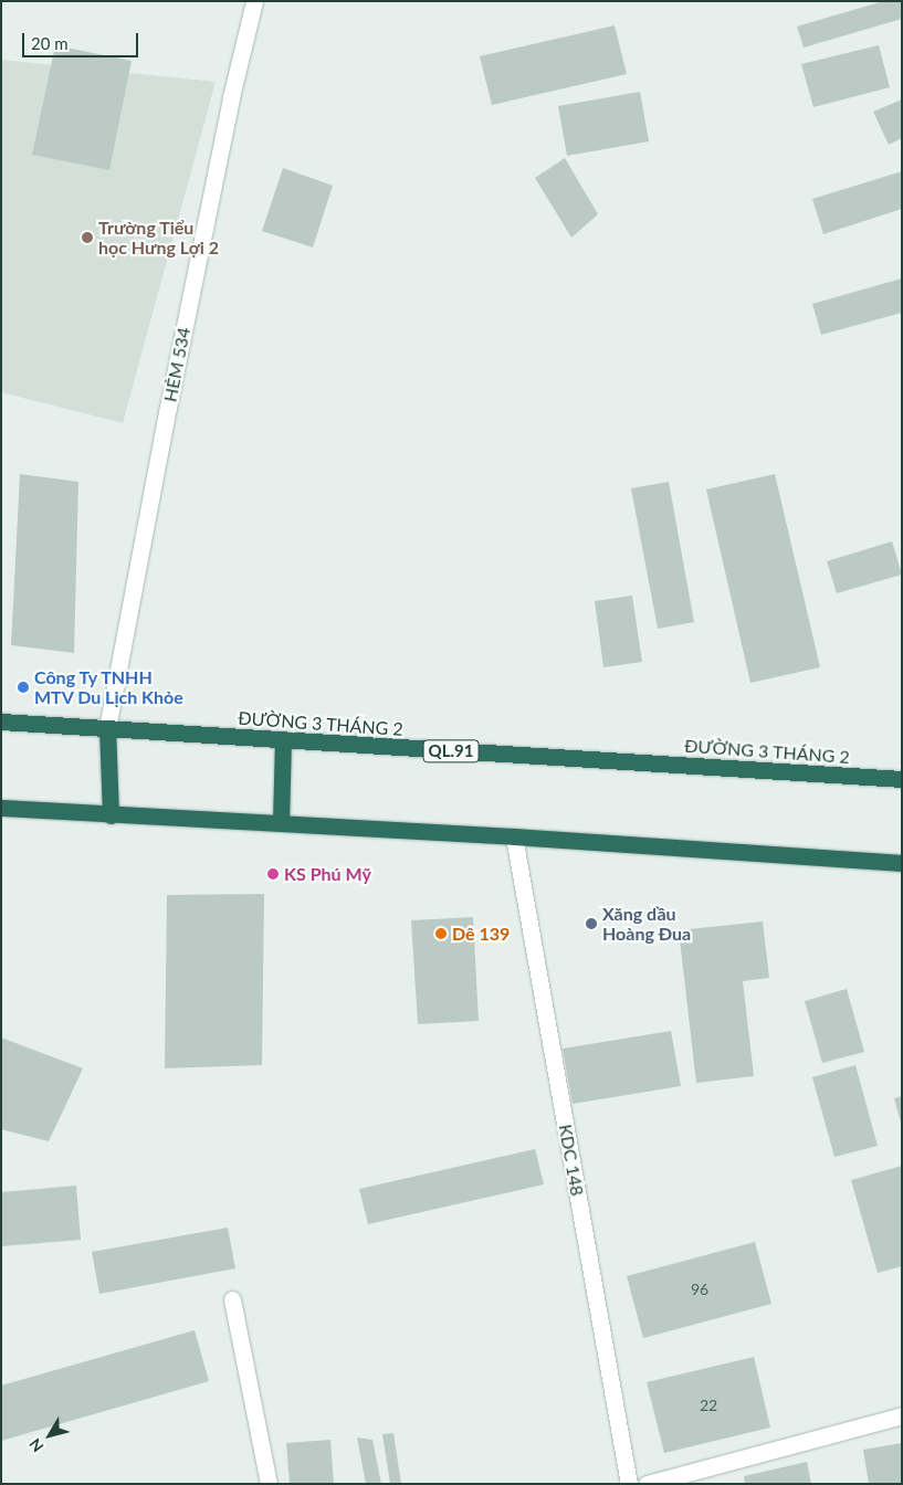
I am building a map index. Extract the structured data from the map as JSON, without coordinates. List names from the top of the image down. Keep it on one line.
{"streets":{"highway":["ĐƯỜNG 3 THÁNG 2","QL.91"],"street":["HẺM 534","KDC 148"]},"crossings":[["HẺM 534","ĐƯỜNG 3 THÁNG 2"]],"places":["Trường Tiểu học Hưng Lợi 2","Công Ty TNHH MTV Du Lịch Khỏe","KS Phú Mỹ","Xăng dầu Hoàng Đua","Dê 139"],"house_numbers":["96","22"],"scale_bar":"20 m","north":"bottom left"}
